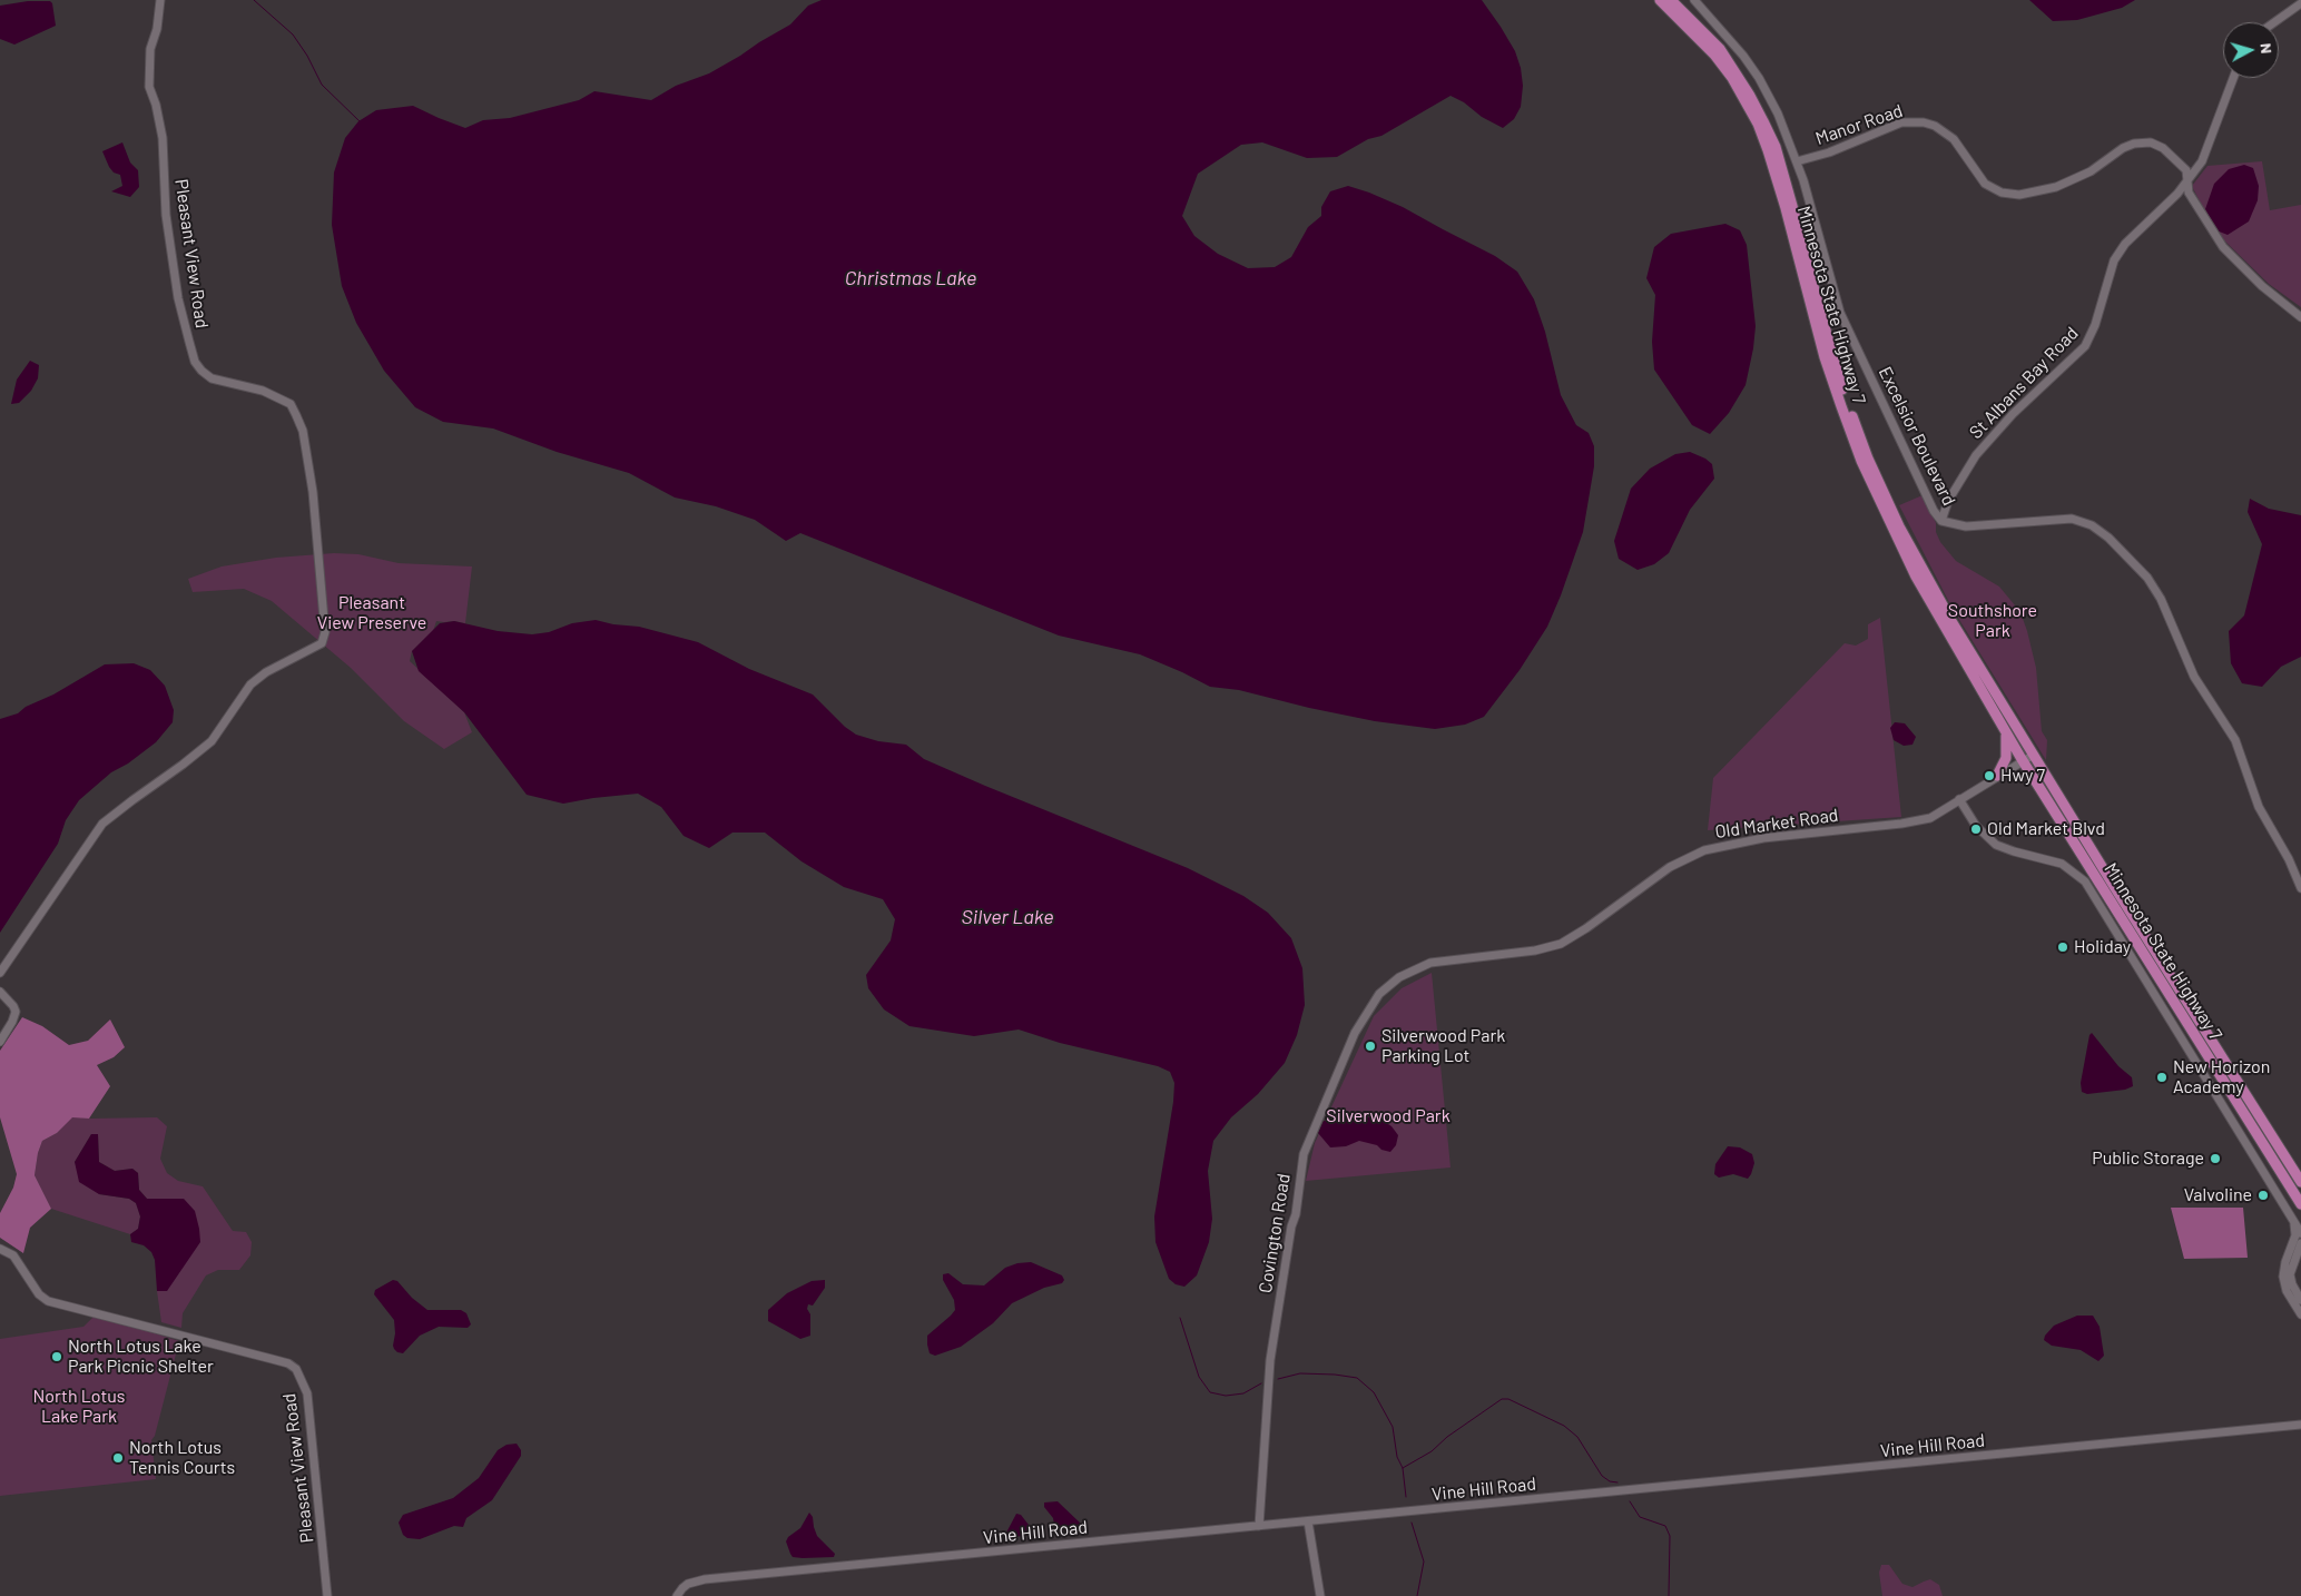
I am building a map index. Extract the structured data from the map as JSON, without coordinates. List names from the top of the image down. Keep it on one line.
{"streets":{"main road":["Minnesota State Highway 7"],"street":["Manor Road","Pleasant View Road","St Albans Bay Road","Excelsior Boulevard","Old Market Road","Covington Road","Vine Hill Road"]},"crossings":[["Manor Road","St Albans Bay Road"],["Manor Road","Excelsior Boulevard"],["Minnesota State Highway 7","Old Market Road"],["St Albans Bay Road","Excelsior Boulevard"],["Old Market Road","Covington Road"],["Covington Road","Vine Hill Road"]],"water":["Christmas Lake","Silver Lake"],"parks":["Pleasant View Preserve","Southshore Park","Silverwood Park","North Lotus Lake Park"],"places":["Hwy 7","Old Market Blvd","Holiday","Silverwood Park Parking Lot","New Horizon Academy","Public Storage","Valvoline","North Lotus Lake Park Picnic Shelter","North Lotus Tennis Courts"],"north":"right"}
